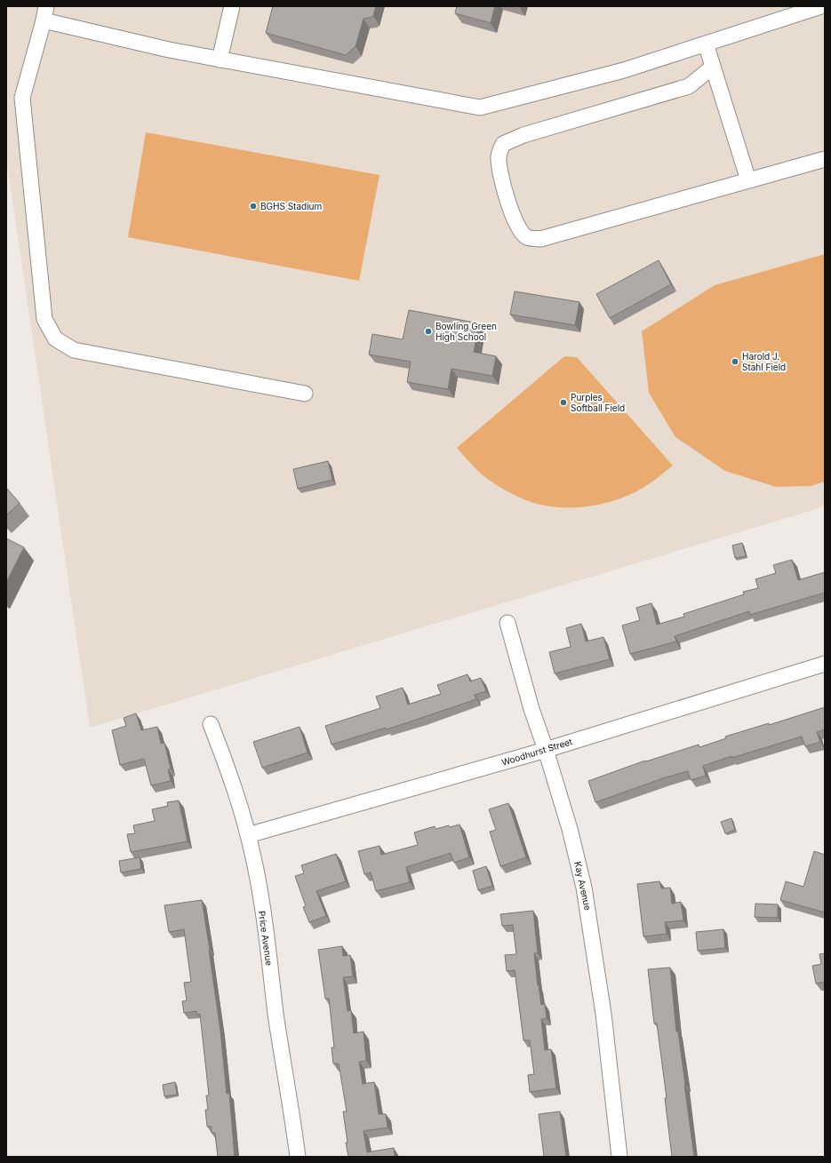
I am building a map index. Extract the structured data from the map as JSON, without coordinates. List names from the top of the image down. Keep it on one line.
{"streets":{"street":["Woodhurst Street","Kay Avenue","Price Avenue"]},"crossings":[["Woodhurst Street","Kay Avenue"],["Woodhurst Street","Price Avenue"]],"places":["BGHS Stadium","Bowling Green High School","Harold J. Stahl Field","Purples Softball Field"]}
